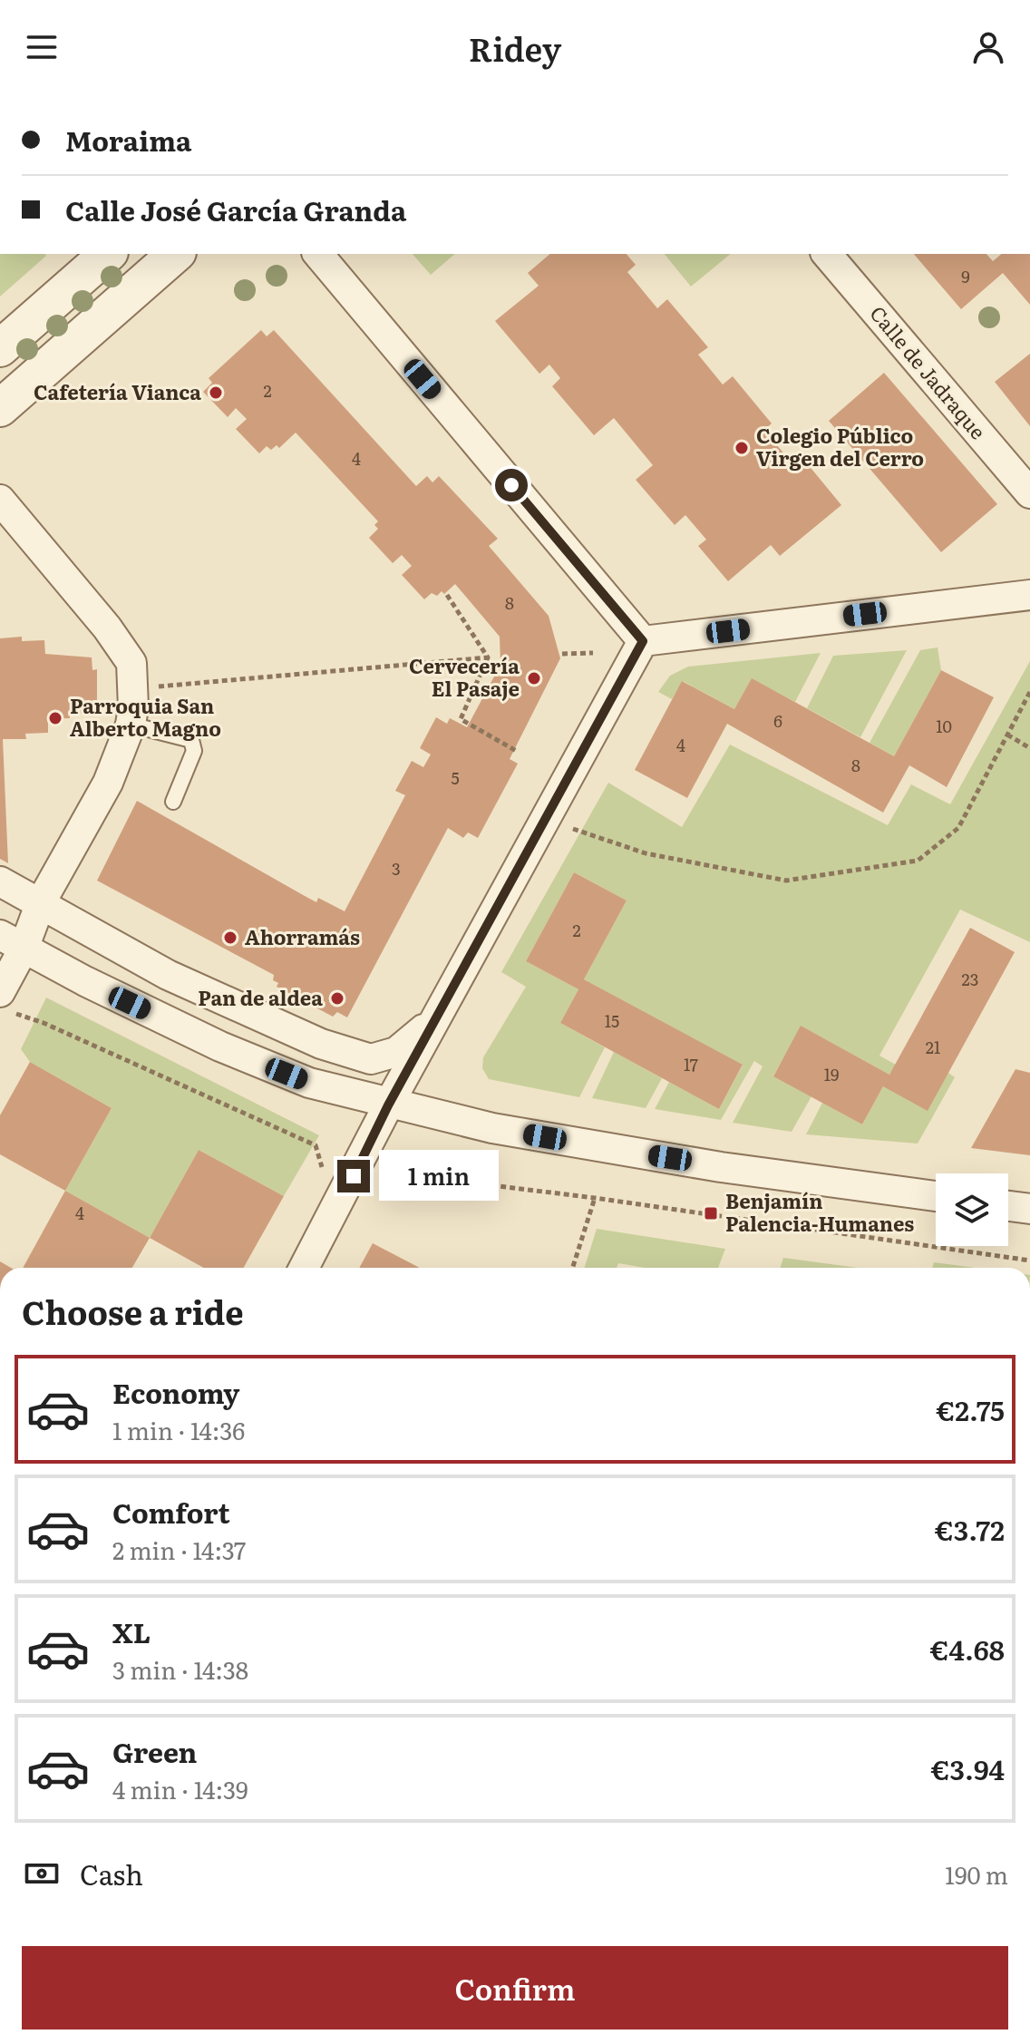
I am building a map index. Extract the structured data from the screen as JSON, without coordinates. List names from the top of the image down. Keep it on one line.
{"streets":{"street":["Calle de Jadraque"]},"places":{"other":["Cafetería Vianca","Colegio Público Virgen del Cerro","Cervecería El Pasaje","Parroquia San Alberto Magno","Ahorramás","Pan de aldea"],"transit":["Benjamín Palencia-Humanes"]},"house_numbers":["9","2","4","8","6","10","4","8","5","3","2","23","15","21","17","19","4"],"page":{"header":"Ridey","banner":["Moraima","Calle José García Granda"],"bubble":"1 min","heading":"Choose a ride","list":[{"name":"Economy","note":"1 min · 14:36","value":"€2.75"},{"name":"Comfort","note":"2 min · 14:37","value":"€3.72"},{"name":"XL","note":"3 min · 14:38","value":"€4.68"},{"name":"Green","note":"4 min · 14:39","value":"€3.94"}],"pay":["Cash","190 m"],"buttons":"Confirm"}}
